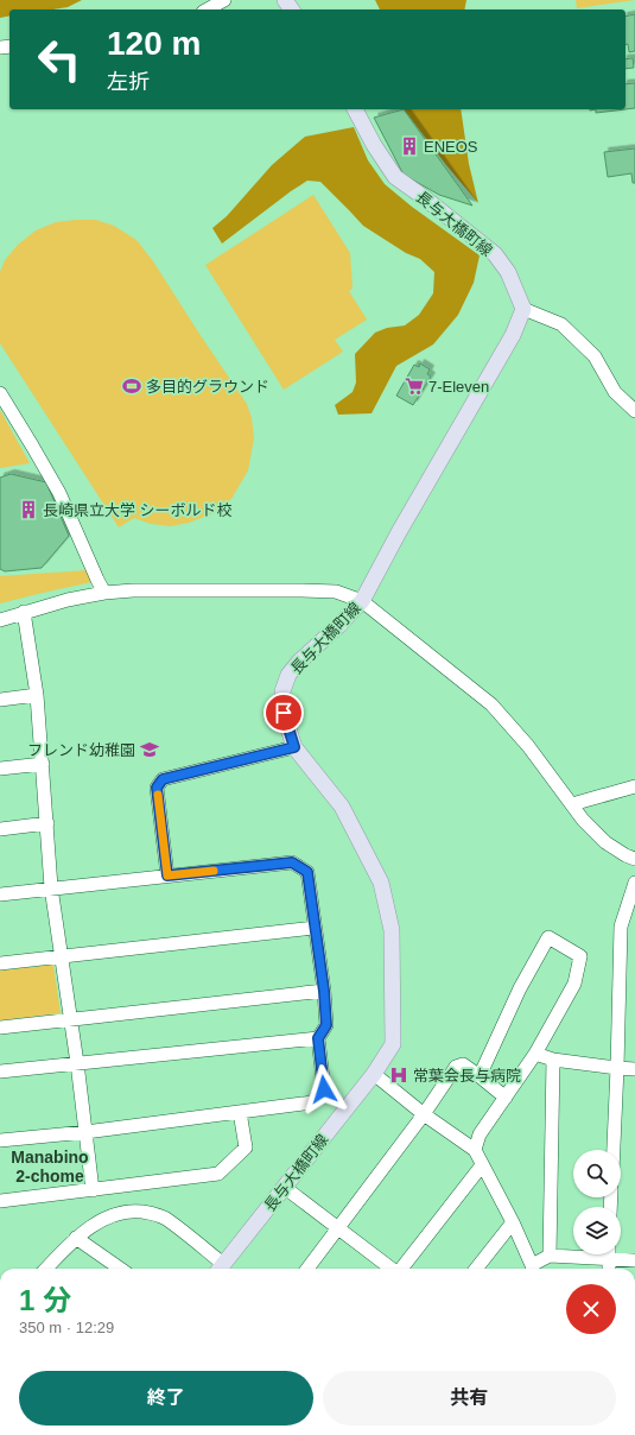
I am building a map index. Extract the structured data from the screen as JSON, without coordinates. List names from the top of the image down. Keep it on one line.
{"streets":{"main road":["長与大橋町線"]},"districts":["Manabino 2-chome"],"places":{"building":["ENEOS","長崎県立大学 シーボルド校"],"sports":["多目的グラウンド"],"supermarket":["7-Eleven"],"school or university":["フレンド幼稚園"],"hospital":["常葉会長与病院"]},"page":{"turn":["120 m","左折"],"heading":["1 分","350 m · 12:29"],"buttons":["終了","共有"]}}
